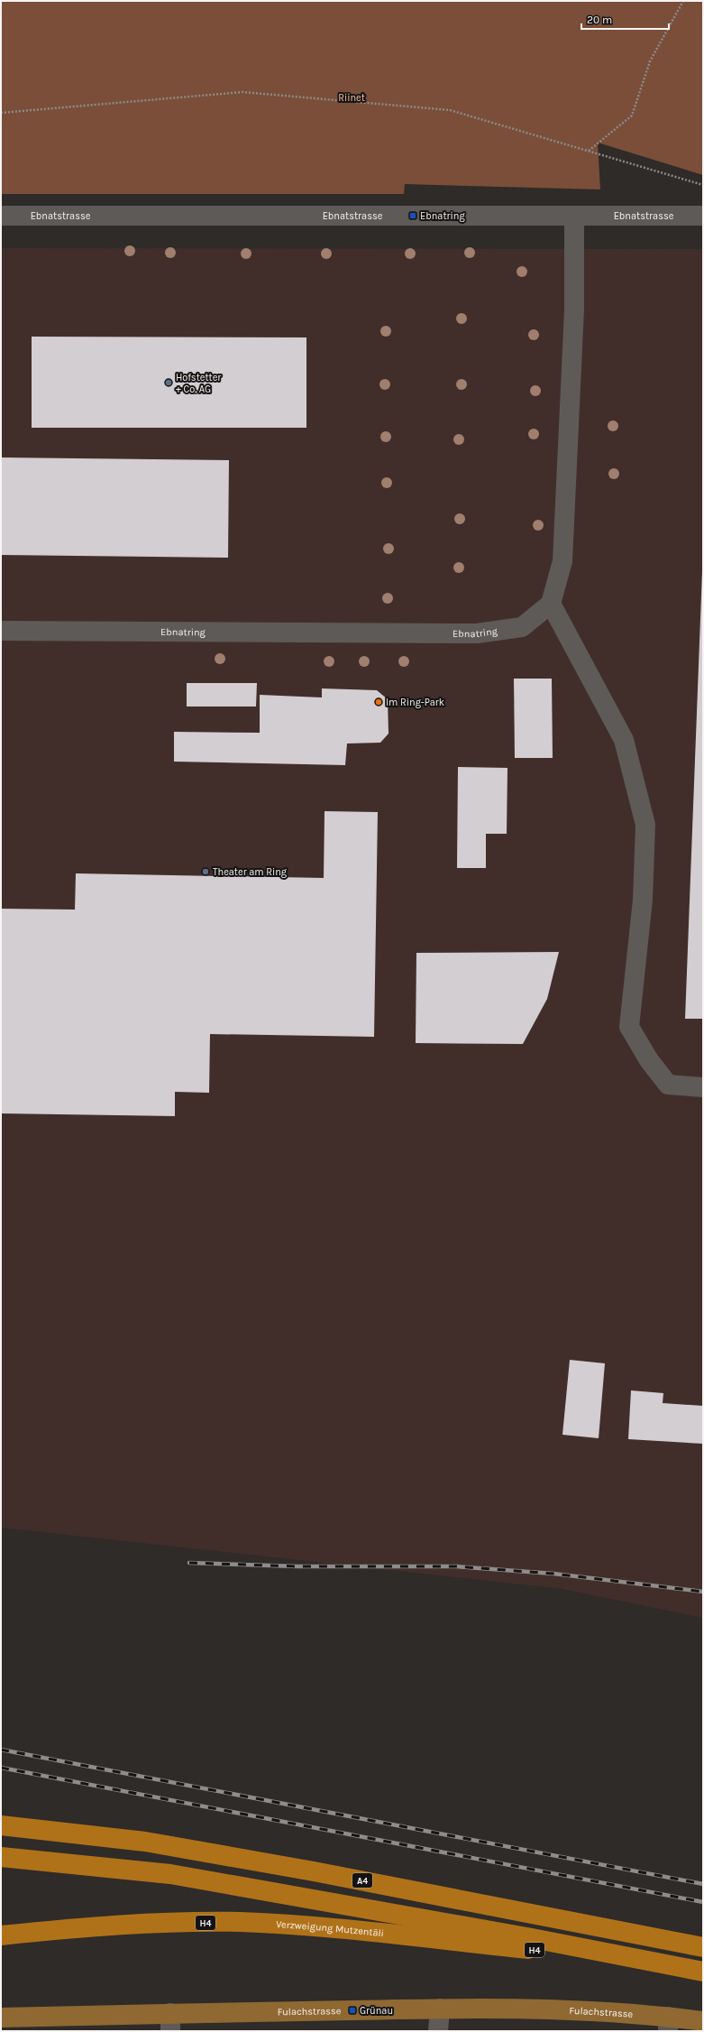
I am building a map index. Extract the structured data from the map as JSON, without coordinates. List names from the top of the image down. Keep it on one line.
{"streets":{"highway":["A4","H4","Verzweigung Mutzentäli"],"main road":["Fulachstrasse"],"street":["Ebnatstrasse","Ebnatring"]},"parks":["Riinet"],"places":{"transit":["Ebnatring","Grünau"],"other":["Hofstetter + Co. AG","Im Ring-Park","Theater am Ring"]},"scale_bar":"20 m"}
